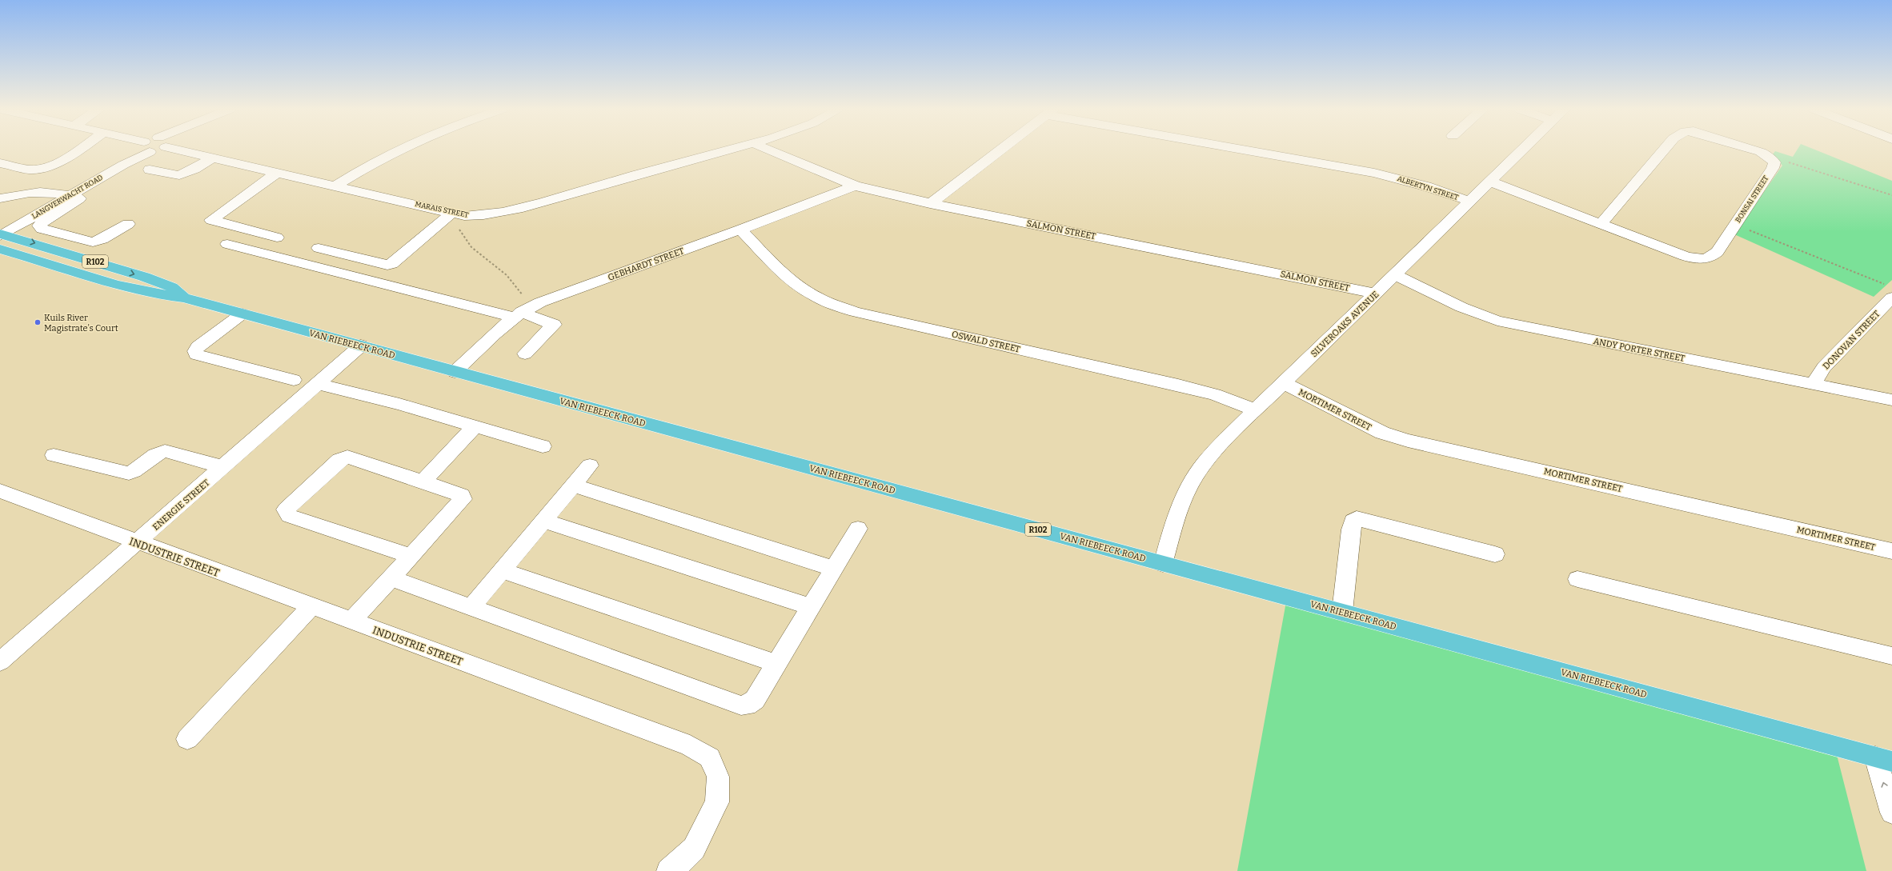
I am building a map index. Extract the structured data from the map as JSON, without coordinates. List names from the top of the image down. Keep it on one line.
{"streets":{"main road":["R102","VAN RIEBEECK ROAD"],"street":["ALBERTYN STREET","LANGVERWACHT ROAD","BONSAI STREET","MARAIS STREET","SALMON STREET","GEBHARDT STREET","SILVEROAKS AVENUE","DONOVAN STREET","OSWALD STREET","ANDY PORTER STREET","MORTIMER STREET","ENERGIE STREET","INDUSTRIE STREET"]},"crossings":[["ALBERTYN STREET","SILVEROAKS AVENUE"],["LANGVERWACHT ROAD","VAN RIEBEECK ROAD"],["BONSAI STREET","SILVEROAKS AVENUE"],["SALMON STREET","GEBHARDT STREET"],["SALMON STREET","SILVEROAKS AVENUE"],["GEBHARDT STREET","OSWALD STREET"],["GEBHARDT STREET","VAN RIEBEECK ROAD"],["SILVEROAKS AVENUE","OSWALD STREET"],["SILVEROAKS AVENUE","VAN RIEBEECK ROAD"],["SILVEROAKS AVENUE","ANDY PORTER STREET"],["SILVEROAKS AVENUE","MORTIMER STREET"],["DONOVAN STREET","ANDY PORTER STREET"],["VAN RIEBEECK ROAD","ENERGIE STREET"],["ENERGIE STREET","INDUSTRIE STREET"]],"places":["Kuils River Magistrate's Court"]}
